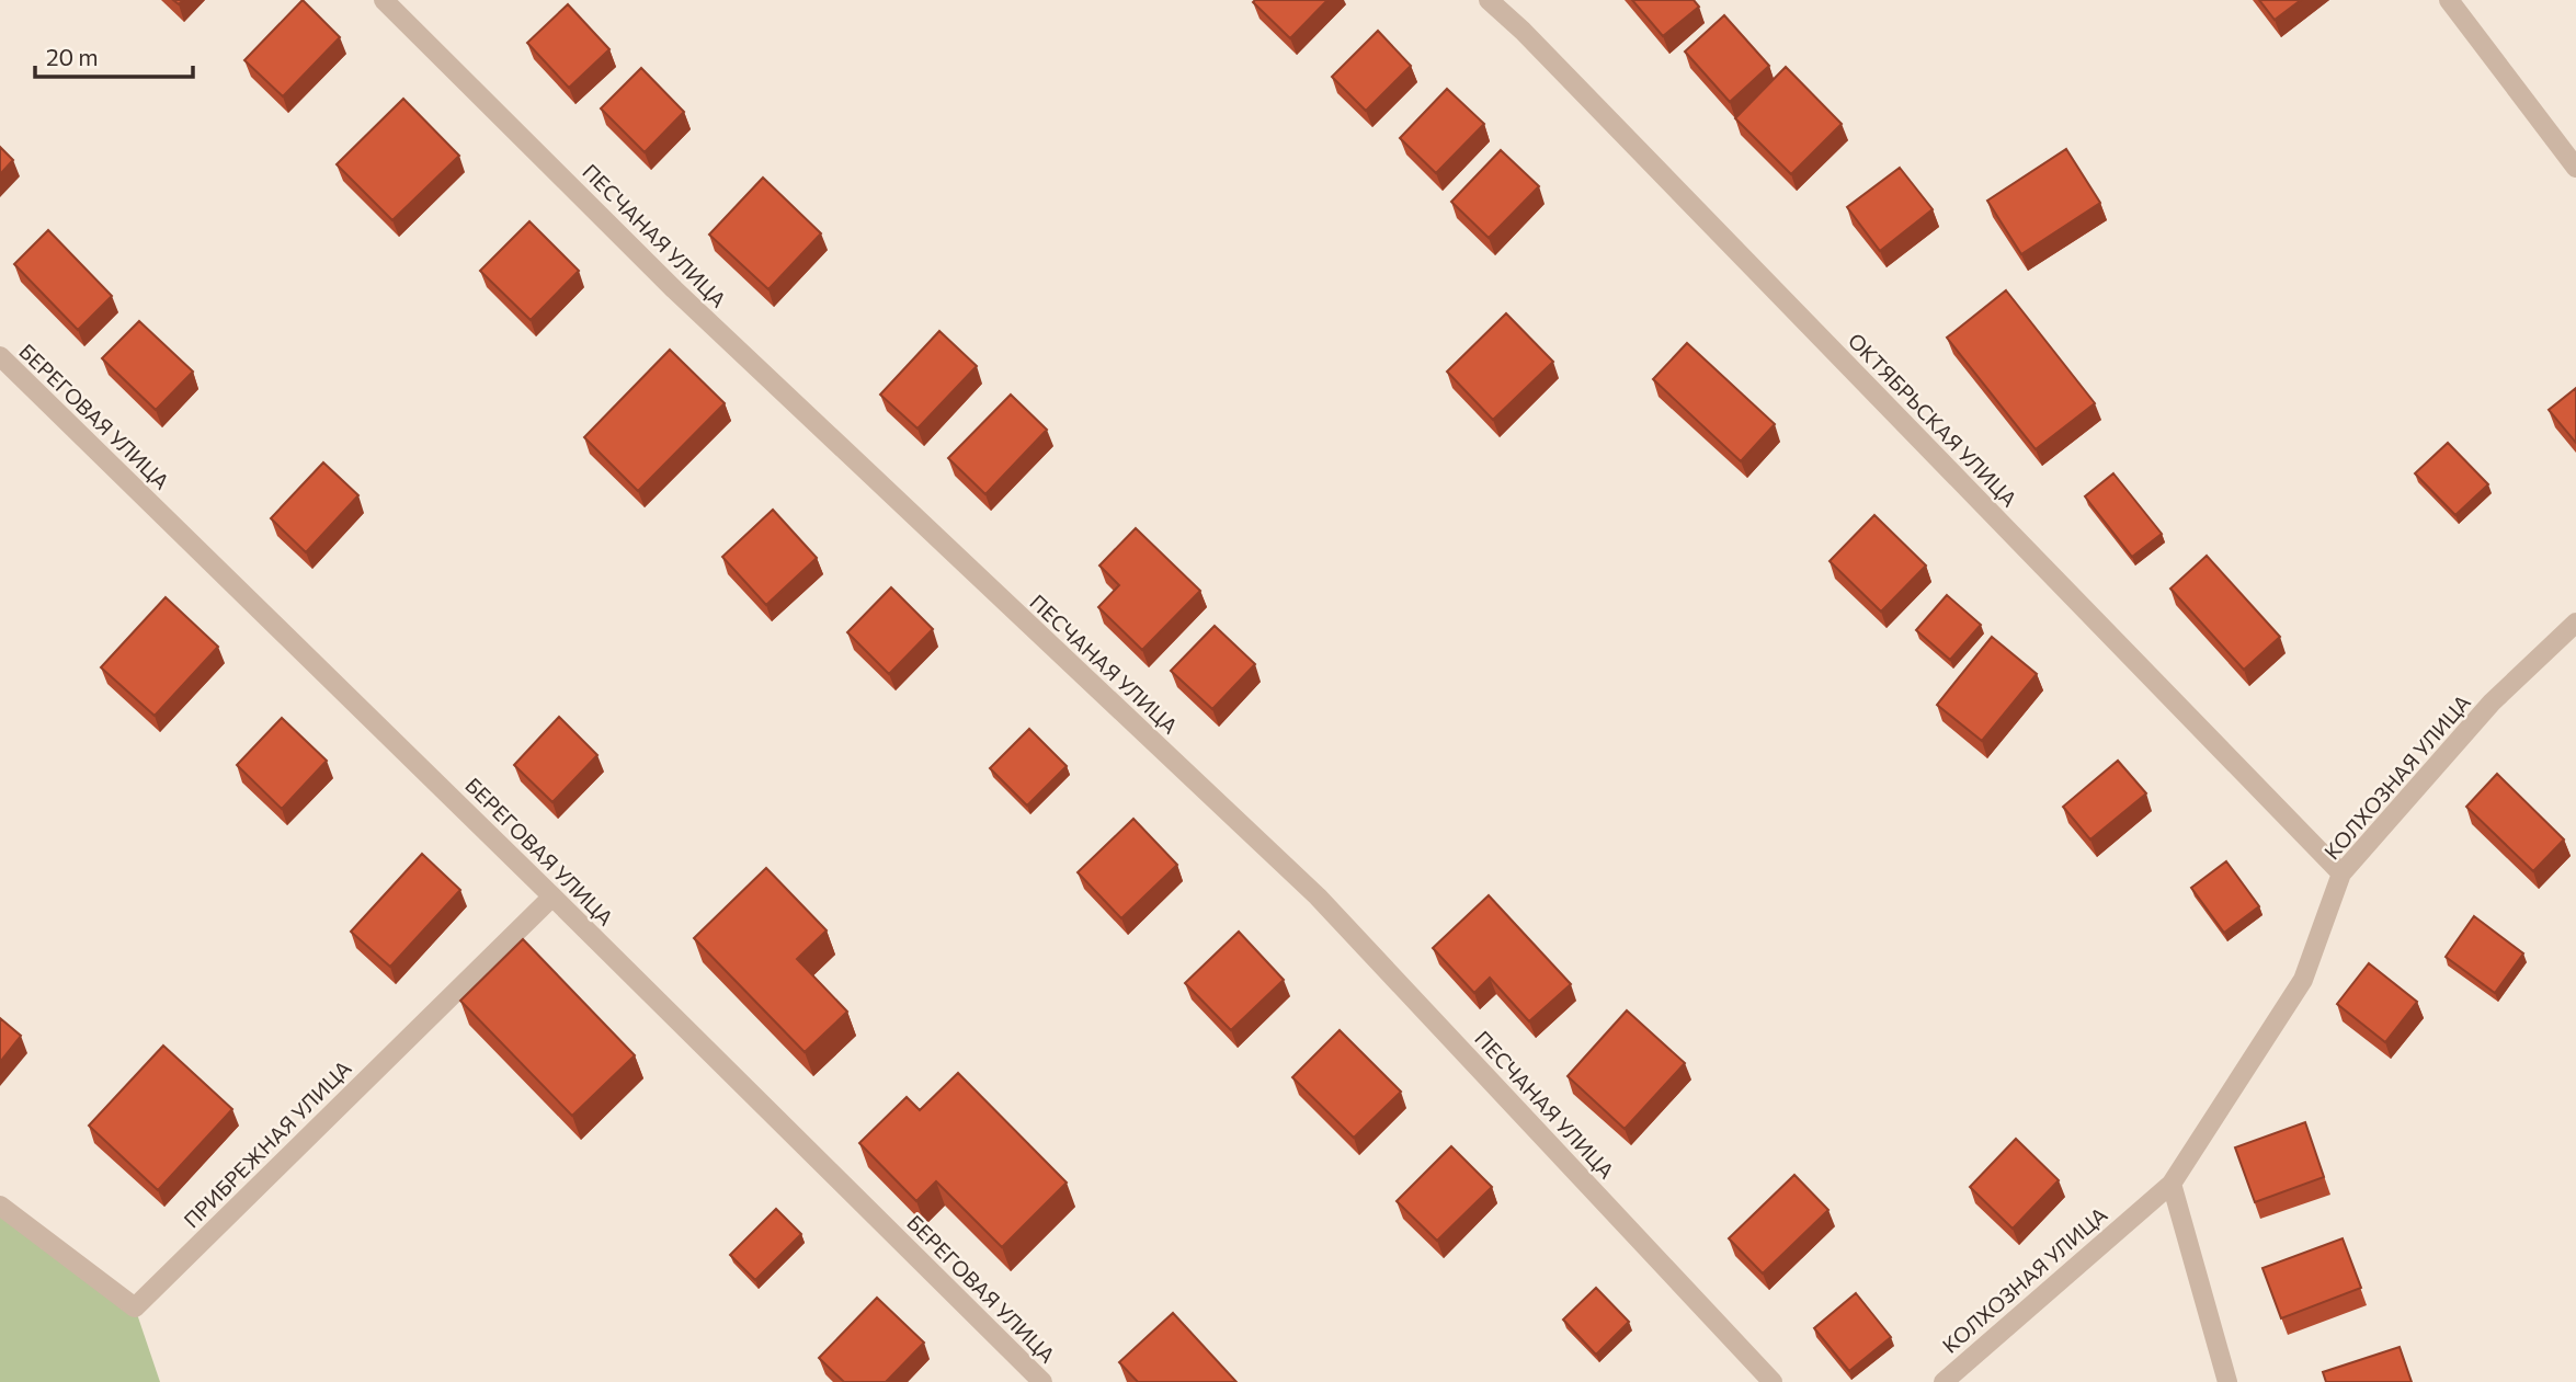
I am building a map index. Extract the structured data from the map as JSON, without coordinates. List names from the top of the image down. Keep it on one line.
{"streets":{"street":["ПЕСЧАНАЯ УЛИЦА","БЕРЕГОВАЯ УЛИЦА","ОКТЯБРЬСКАЯ УЛИЦА","КОЛХОЗНАЯ УЛИЦА","ПРИБРЕЖНАЯ УЛИЦА"]},"crossings":[["БЕРЕГОВАЯ УЛИЦА","ПРИБРЕЖНАЯ УЛИЦА"],["ОКТЯБРЬСКАЯ УЛИЦА","КОЛХОЗНАЯ УЛИЦА"]],"scale_bar":"20 m"}
